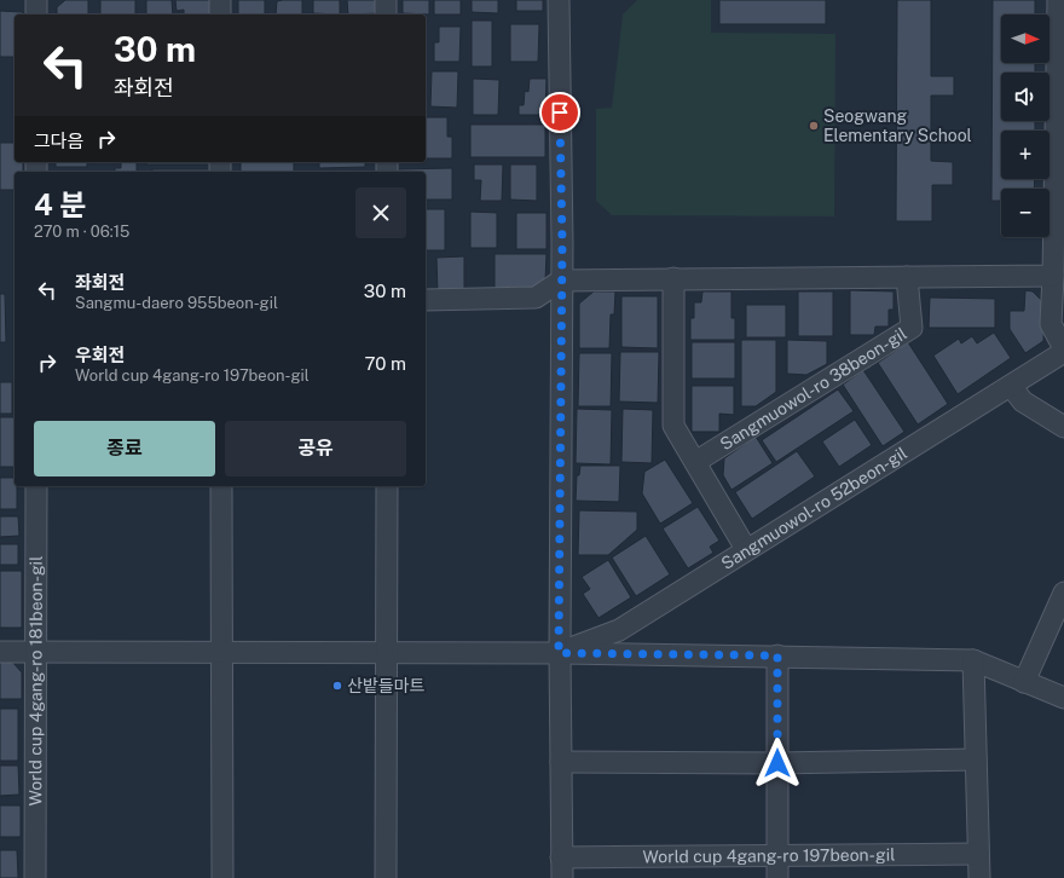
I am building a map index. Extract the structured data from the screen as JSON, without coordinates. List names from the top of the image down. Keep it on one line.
{"streets":{"street":["Sangmuowol-ro 38beon-gil","Sangmuowol-ro 52beon-gil","World cup 4gang-ro 181beon-gil","World cup 4gang-ro 197beon-gil"]},"places":["Seogwang Elementary School","산밭들마트"],"north":"right","page":{"map_buttons":["+","−"],"turn":["30 m","좌회전"],"then":"그다음","heading":["4 분","270 m · 06:15"],"list":[{"name":"좌회전","note":"Sangmu-daero 955beon-gil","value":"30 m"},{"name":"우회전","note":"World cup 4gang-ro 197beon-gil","value":"70 m"}],"buttons":["종료","공유"]}}
